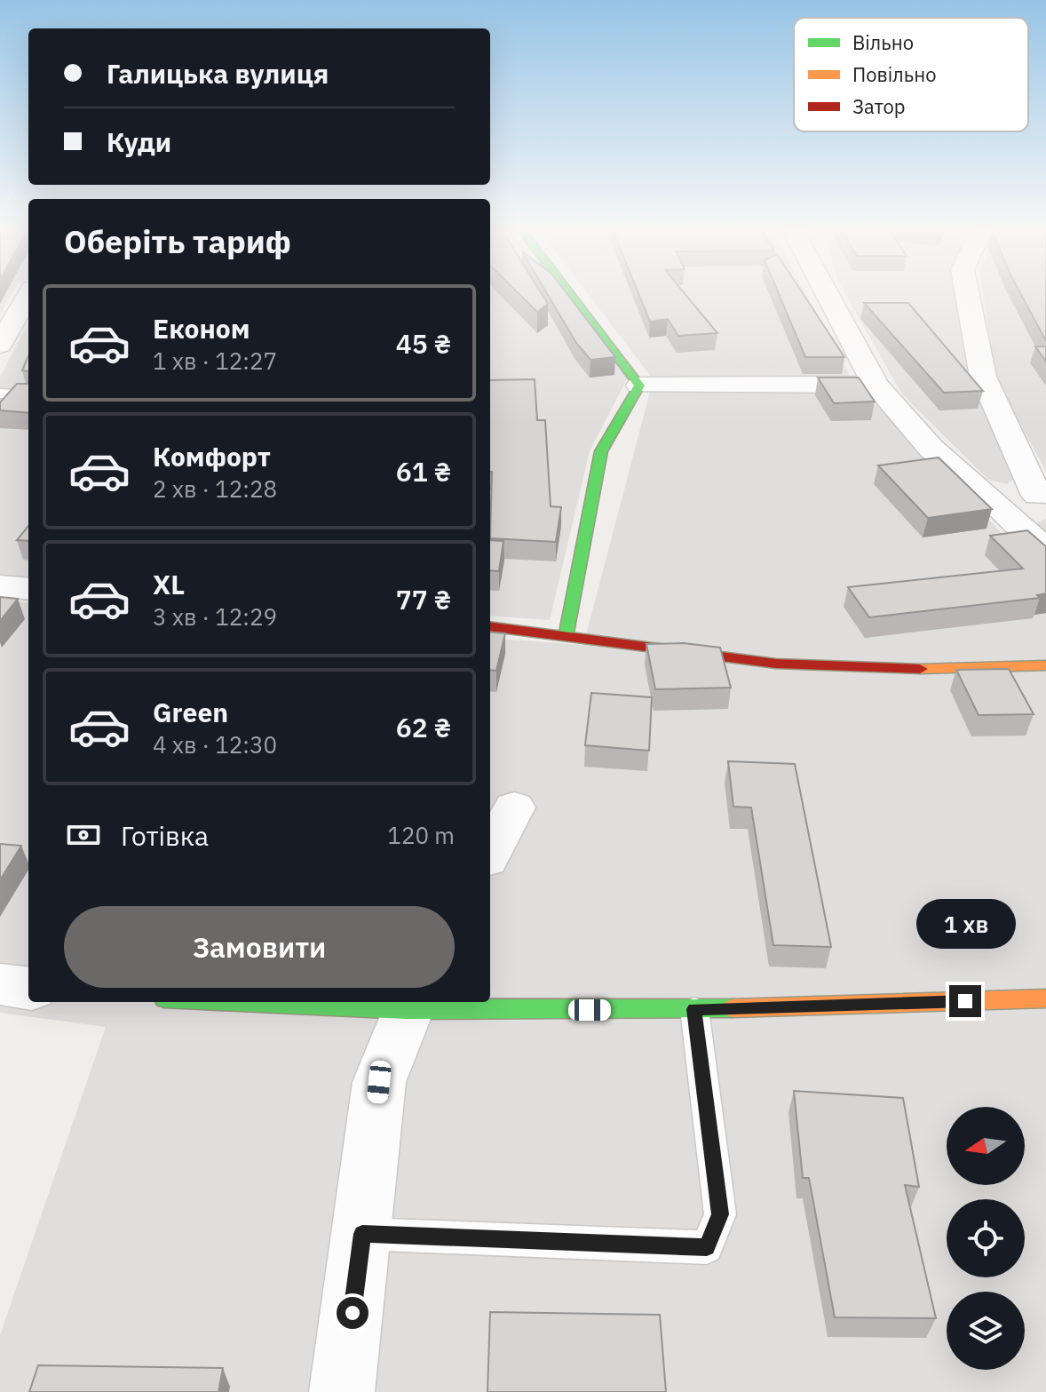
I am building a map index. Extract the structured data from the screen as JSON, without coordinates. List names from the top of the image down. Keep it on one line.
{"legend":["Вільно","Повільно","Затор"],"north":"left","page":{"banner":["Галицька вулиця","Куди"],"heading":"Оберіть тариф","list":[{"name":"Економ","note":"1 хв · 12:27","value":"45 ₴"},{"name":"Комфорт","note":"2 хв · 12:28","value":"61 ₴"},{"name":"XL","note":"3 хв · 12:29","value":"77 ₴"},{"name":"Green","note":"4 хв · 12:30","value":"62 ₴"}],"pay":["Готівка","120 m"],"buttons":"Замовити","bubble":"1 хв"}}
